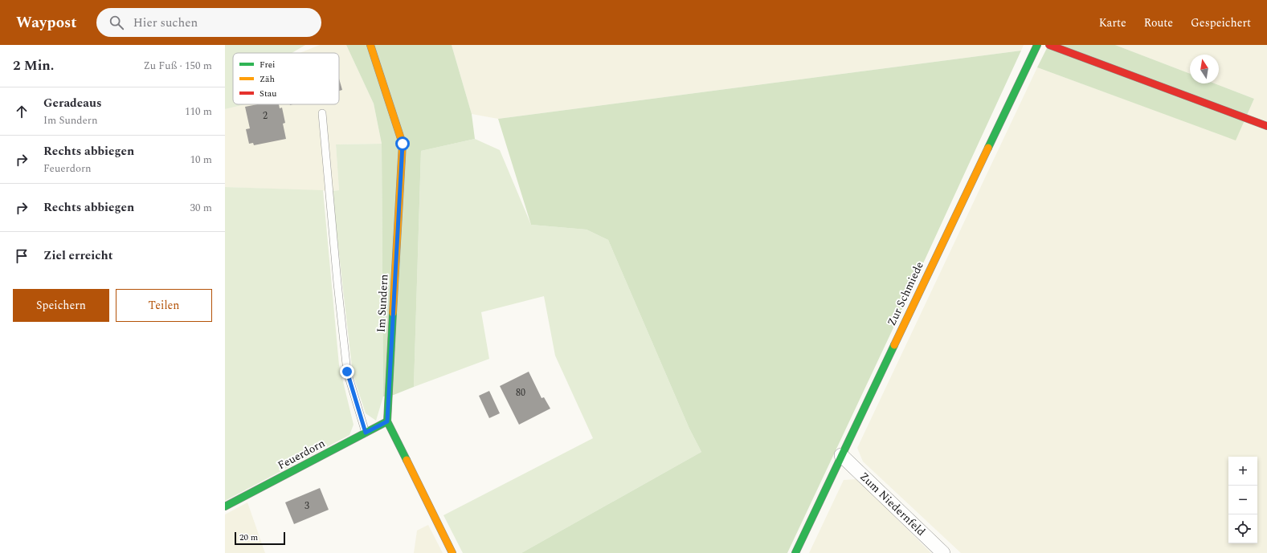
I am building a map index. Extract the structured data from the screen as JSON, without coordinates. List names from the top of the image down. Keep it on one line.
{"streets":{"street":["Zur Schmiede","Im Sundern","Feuerdorn","Zum Niedernfeld"]},"crossings":[["Zur Schmiede","Zum Niedernfeld"],["Im Sundern","Feuerdorn"]],"house_numbers":["2","80","3"],"legend":["Frei","Zäh","Stau"],"scale_bar":"20 m","north":"top","page":{"header":"Waypost","search":"Hier suchen","nav":["Karte","Route","Gespeichert"],"heading":["2 Min.","Zu Fuß · 150 m"],"list":[["Geradeaus","Im Sundern","110 m"],["Rechts abbiegen","Feuerdorn","10 m"],["Rechts abbiegen","30 m"],"Ziel erreicht"],"buttons":["Speichern","Teilen"],"map_buttons":["+","−"],"scale":"20 m"}}
